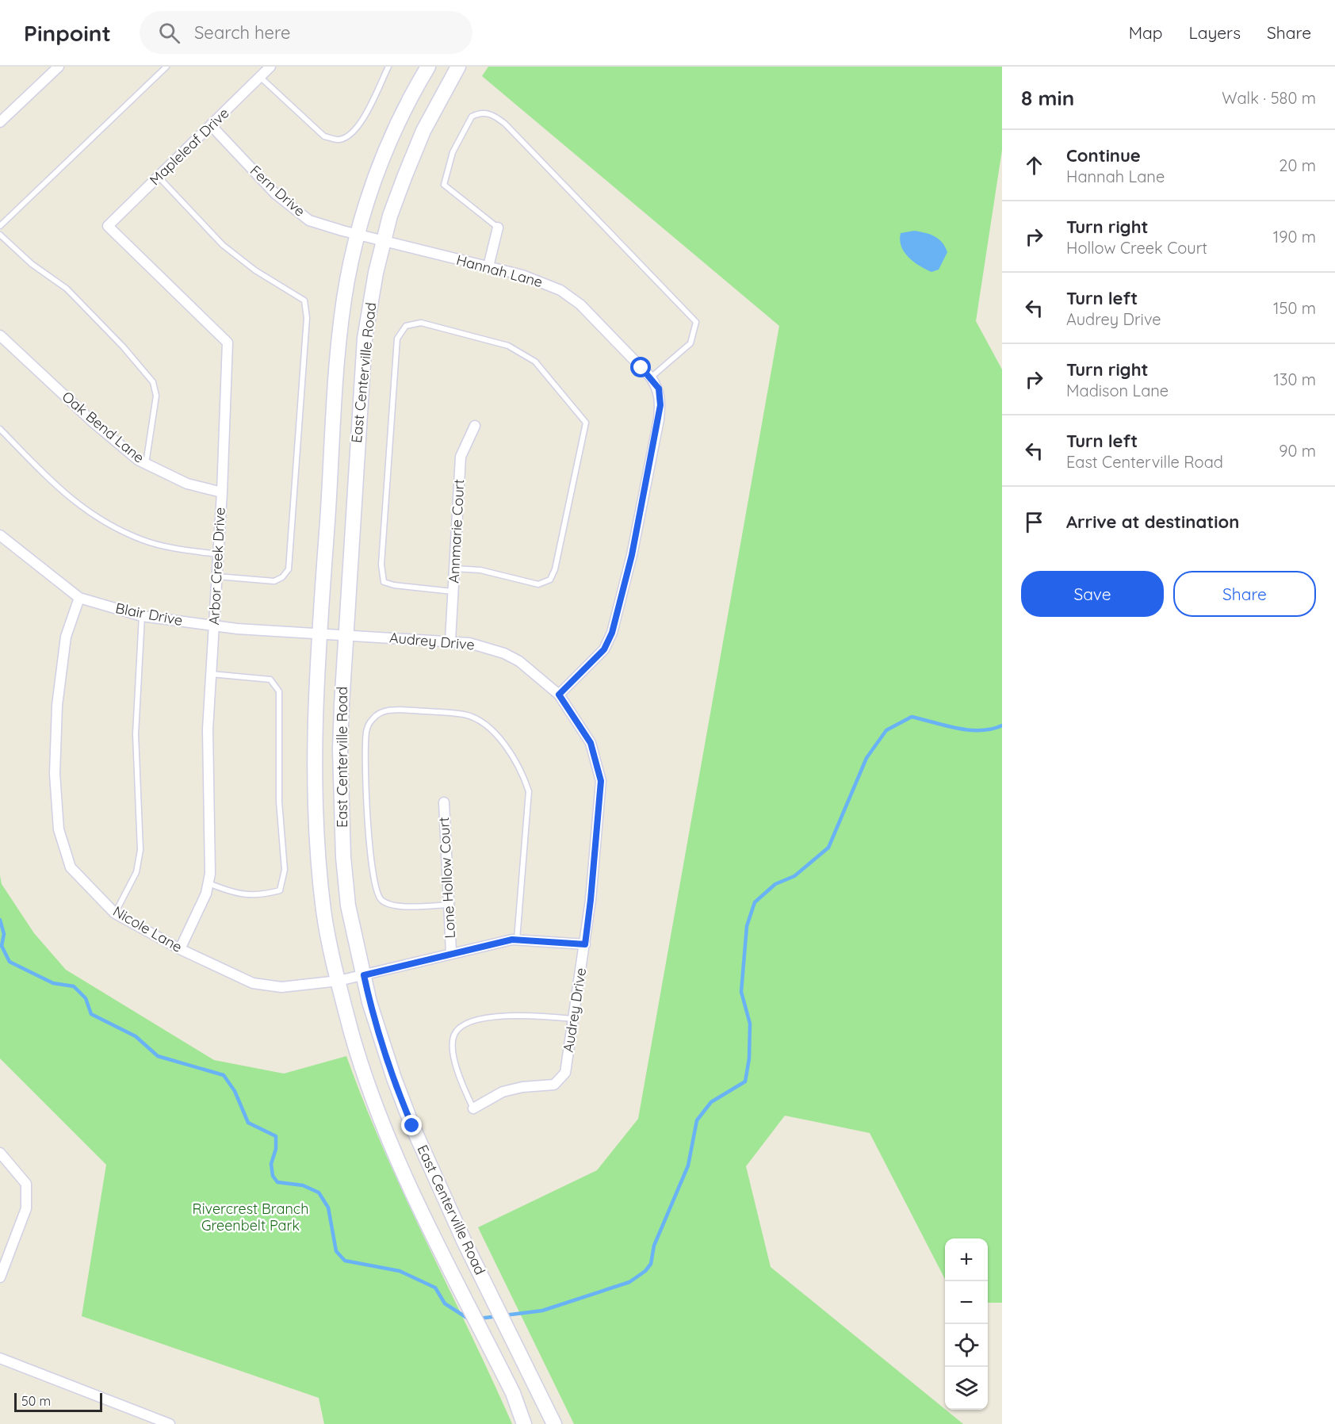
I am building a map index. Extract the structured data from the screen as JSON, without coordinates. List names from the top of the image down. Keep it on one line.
{"streets":{"main road":["East Centerville Road"],"street":["Mapleleaf Drive","Fern Drive","Hannah Lane","Oak Bend Lane","Annmarie Court","Arbor Creek Drive","Blair Drive","Audrey Drive","Lone Hollow Court","Nicole Lane"]},"crossings":[["Mapleleaf Drive","Fern Drive"],["Mapleleaf Drive","Arbor Creek Drive"],["Fern Drive","Hannah Lane"],["Fern Drive","East Centerville Road"],["Hannah Lane","East Centerville Road"],["Hannah Lane","Audrey Drive"],["East Centerville Road","Blair Drive"],["East Centerville Road","Audrey Drive"],["East Centerville Road","Nicole Lane"],["Oak Bend Lane","Arbor Creek Drive"],["Annmarie Court","Audrey Drive"],["Arbor Creek Drive","Blair Drive"],["Arbor Creek Drive","Nicole Lane"],["Blair Drive","Audrey Drive"],["Blair Drive","Nicole Lane"],["Audrey Drive","Nicole Lane"],["Lone Hollow Court","Nicole Lane"]],"parks":["Rivercrest Branch Greenbelt Park"],"scale_bar":"50 m","page":{"header":"Pinpoint","search":"Search here","nav":["Map","Layers","Share"],"heading":["8 min","Walk · 580 m"],"list":[["Continue","Hannah Lane","20 m"],["Turn right","Hollow Creek Court","190 m"],["Turn left","Audrey Drive","150 m"],["Turn right","Madison Lane","130 m"],["Turn left","East Centerville Road","90 m"],"Arrive at destination"],"buttons":["Save","Share"],"map_buttons":["+","−"],"scale":"50 m"}}
